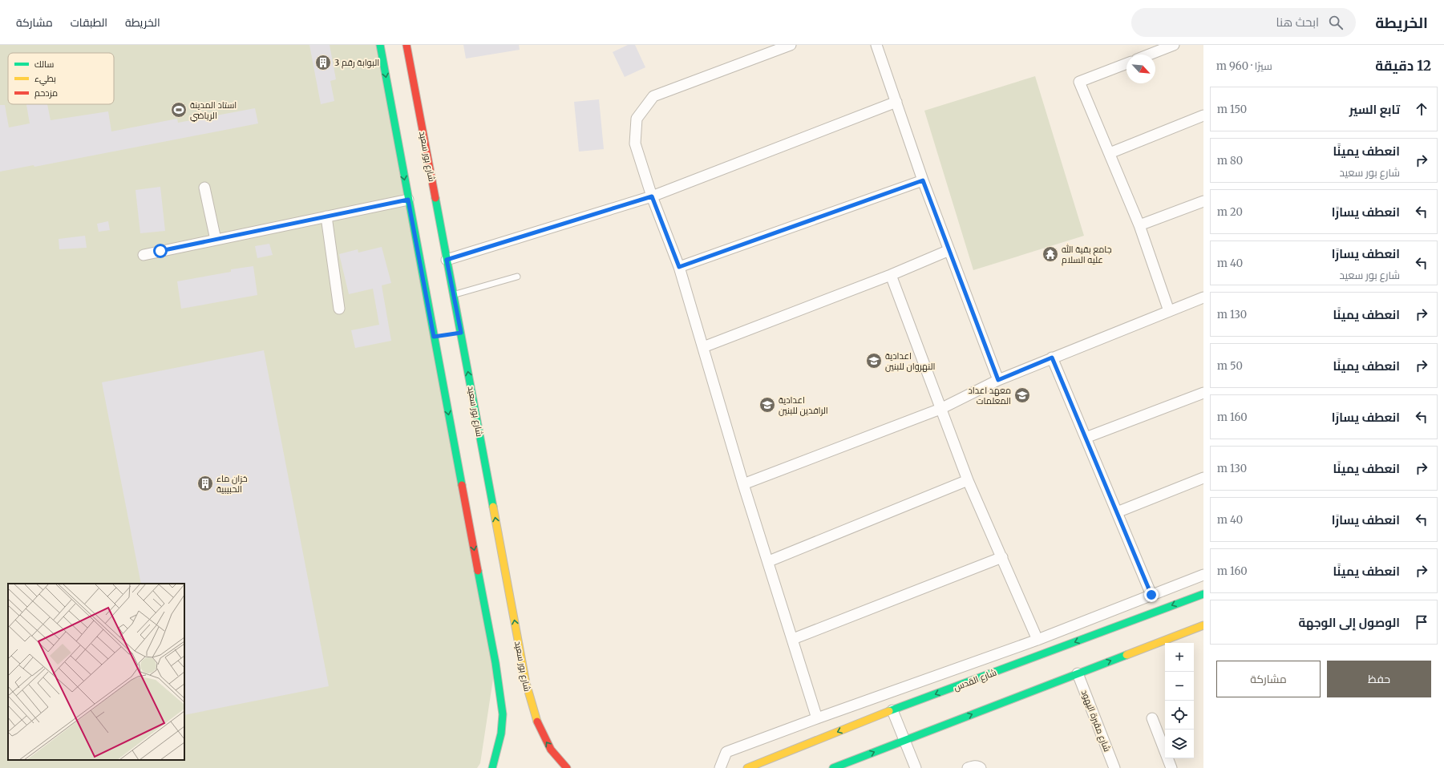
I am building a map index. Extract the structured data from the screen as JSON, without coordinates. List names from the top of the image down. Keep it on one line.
{"streets":{"main road":["شارع بور سعيد","شارع القدس"],"street":["شارع مقبرة اليهود"]},"places":{"building":["البوابة رقم 3","خزان ماء الحبيبية"],"sports":["استاد المدينة الرياضي"],"temple":["جامع بقية الله عليه السلام"],"school or university":["اعدادية النهروان للبنين","معهد اعداد المعلمات","اعدادية الرافدين للبنين"]},"legend":["سالك","بطيء","مزدحم"],"north":"bottom right","page":{"header":"الخريطة","search":"ابحث هنا","nav":["الخريطة","الطبقات","مشاركة"],"heading":["12 دقيقة","سيرًا · 960 m"],"list":[["تابع السير","150 m"],["انعطف يمينًا","شارع بور سعيد","80 m"],["انعطف يسارًا","20 m"],["انعطف يسارًا","شارع بور سعيد","40 m"],["انعطف يمينًا","130 m"],["انعطف يمينًا","50 m"],["انعطف يسارًا","160 m"],["انعطف يمينًا","130 m"],["انعطف يسارًا","40 m"],["انعطف يمينًا","160 m"],"الوصول إلى الوجهة"],"map_buttons":["+","−"],"buttons":["حفظ","مشاركة"]}}
